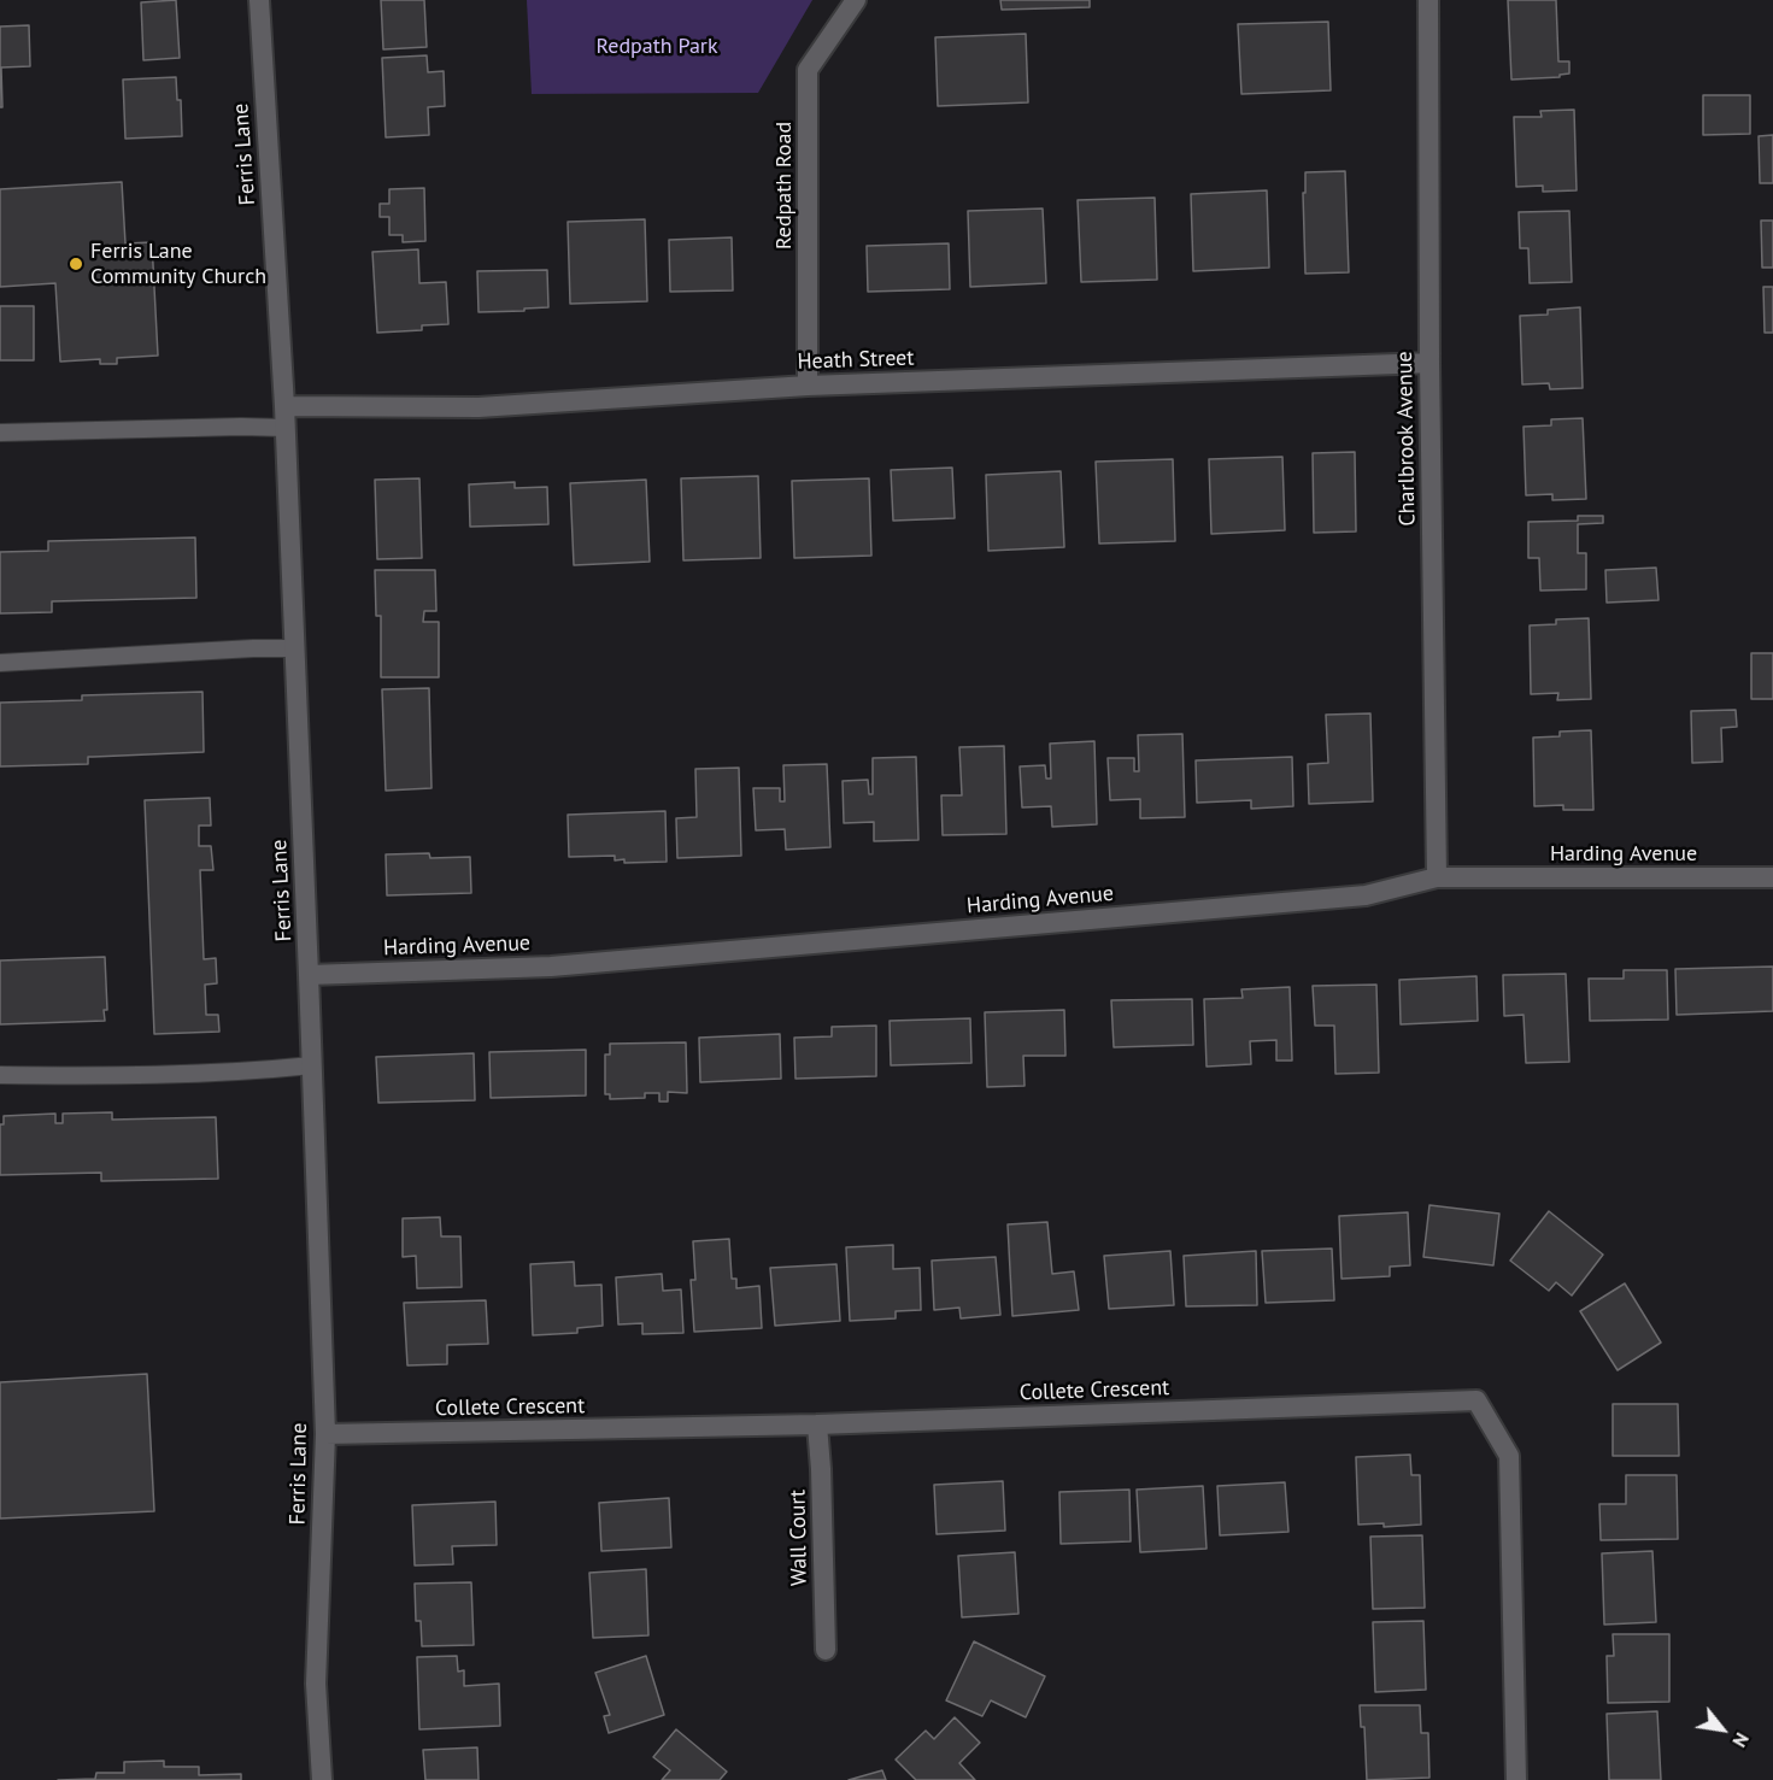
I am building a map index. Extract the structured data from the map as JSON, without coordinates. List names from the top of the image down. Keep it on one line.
{"streets":{"street":["Ferris Lane","Redpath Road","Heath Street","Charlbrook Avenue","Harding Avenue","Collete Crescent","Wall Court"]},"crossings":[["Ferris Lane","Heath Street"],["Ferris Lane","Harding Avenue"],["Ferris Lane","Collete Crescent"],["Redpath Road","Heath Street"],["Heath Street","Charlbrook Avenue"],["Charlbrook Avenue","Harding Avenue"],["Collete Crescent","Wall Court"]],"parks":["Redpath Park"],"places":["Ferris Lane Community Church"],"north":"bottom right"}
